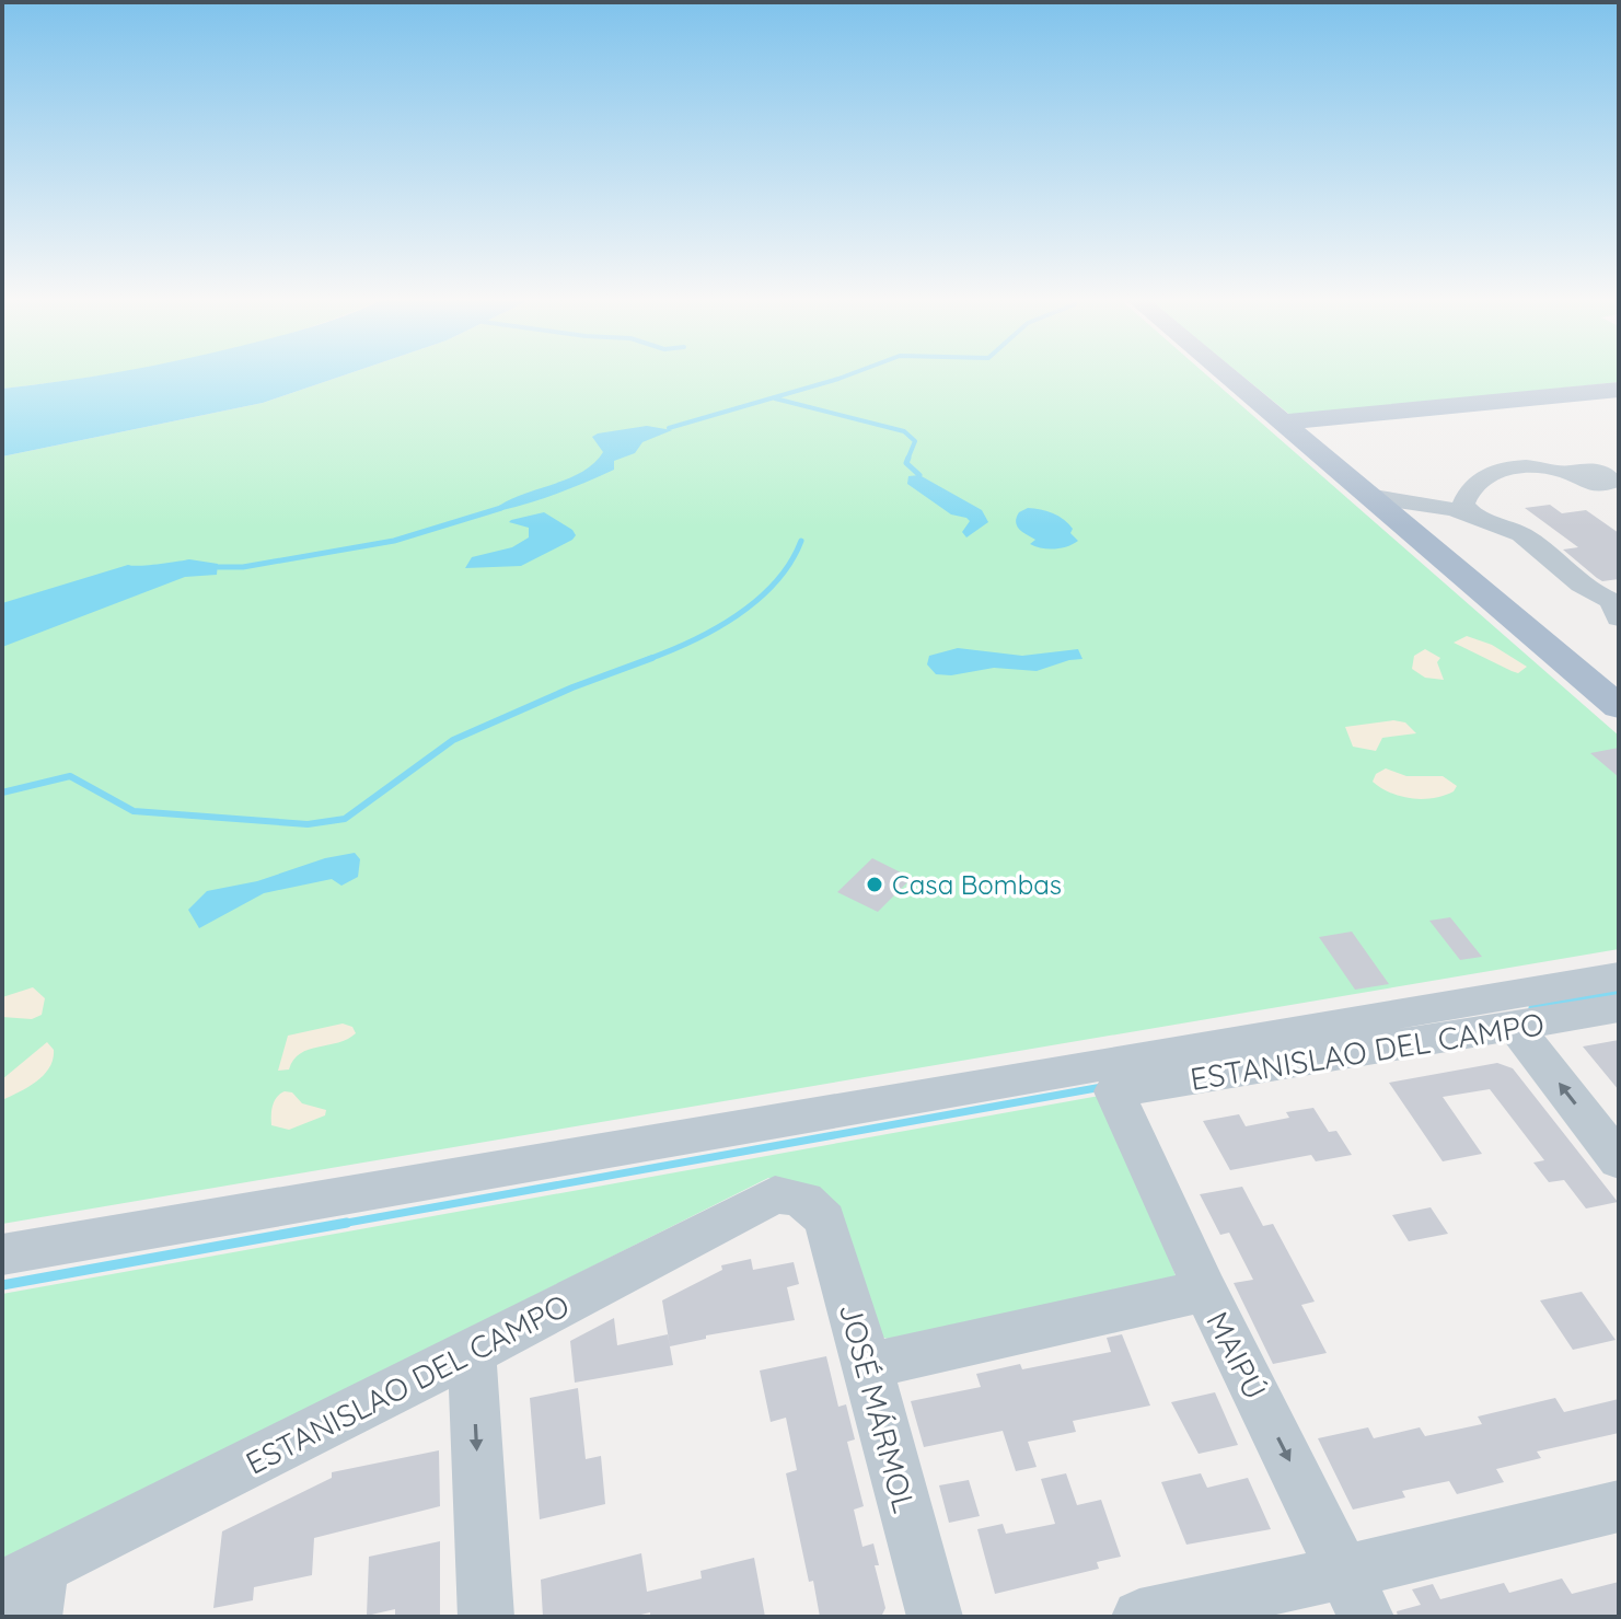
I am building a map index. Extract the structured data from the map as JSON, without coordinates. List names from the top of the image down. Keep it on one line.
{"streets":{"street":["ESTANISLAO DEL CAMPO","MAIPÚ","JOSÉ MÁRMOL"]},"crossings":[["ESTANISLAO DEL CAMPO","MAIPÚ"],["ESTANISLAO DEL CAMPO","JOSÉ MÁRMOL"]],"one_way":["MAIPÚ"],"places":["Casa Bombas"]}
